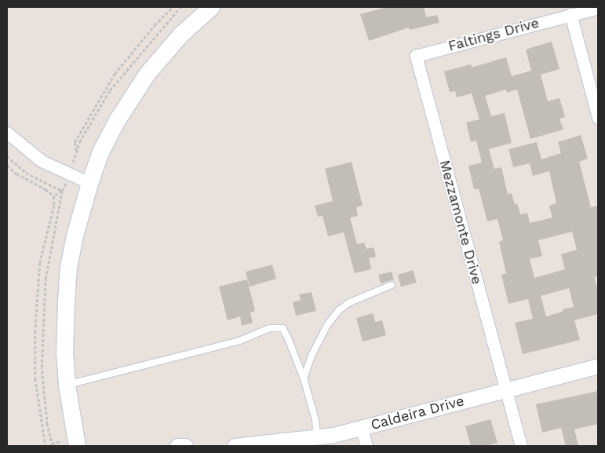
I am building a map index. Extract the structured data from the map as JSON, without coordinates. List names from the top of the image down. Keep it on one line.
{"streets":{"street":["Faltings Drive","Mezzamonte Drive","Caldeira Drive"]},"crossings":[["Faltings Drive","Mezzamonte Drive"],["Mezzamonte Drive","Caldeira Drive"]]}
